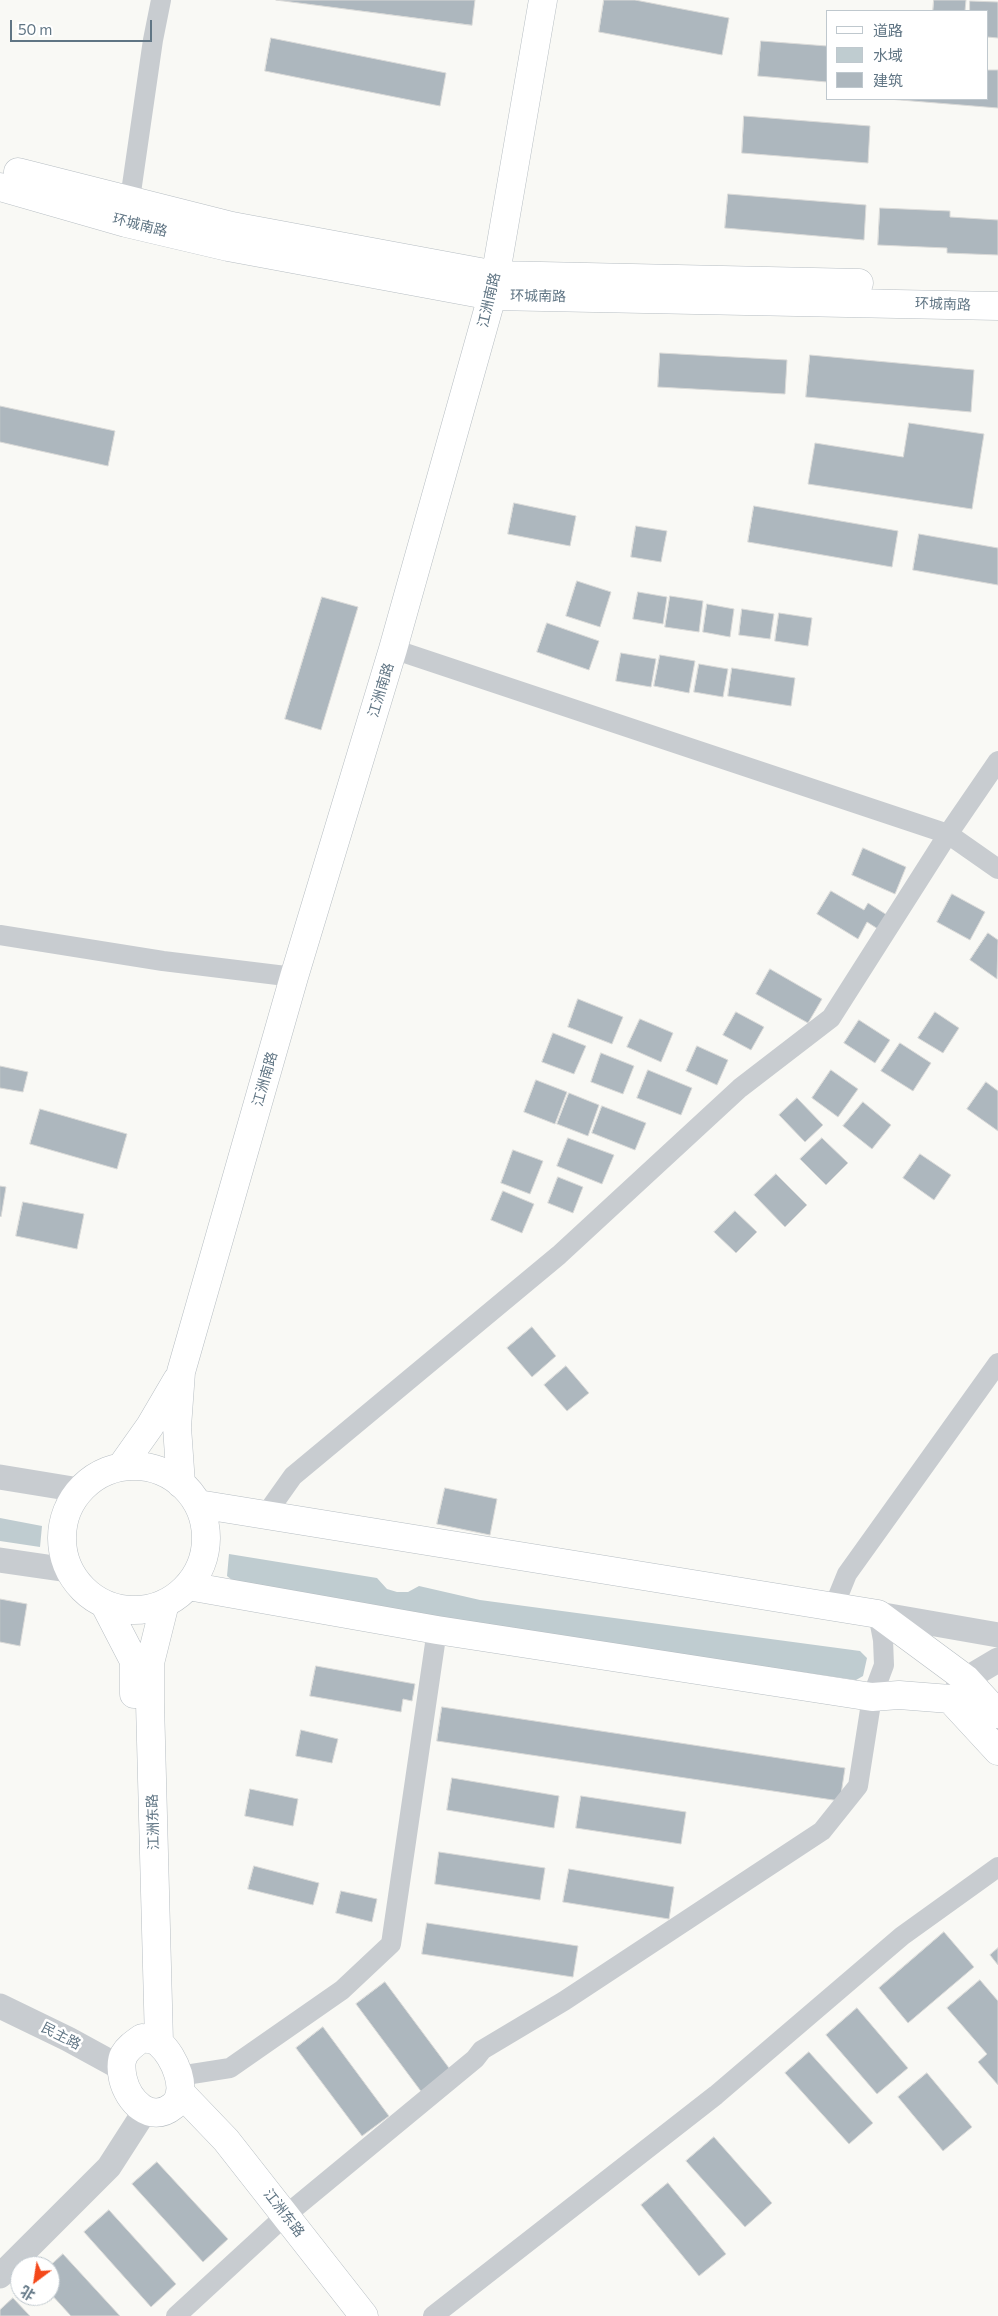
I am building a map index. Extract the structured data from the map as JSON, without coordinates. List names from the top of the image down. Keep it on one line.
{"streets":{"main road":["环城南路","江洲南路","江洲东路"],"street":["民主路"]},"crossings":[["环城南路","江洲南路"],["江洲东路","民主路"]],"legend":["道路","水域","建筑"],"scale_bar":"50 m","north":"bottom left"}
